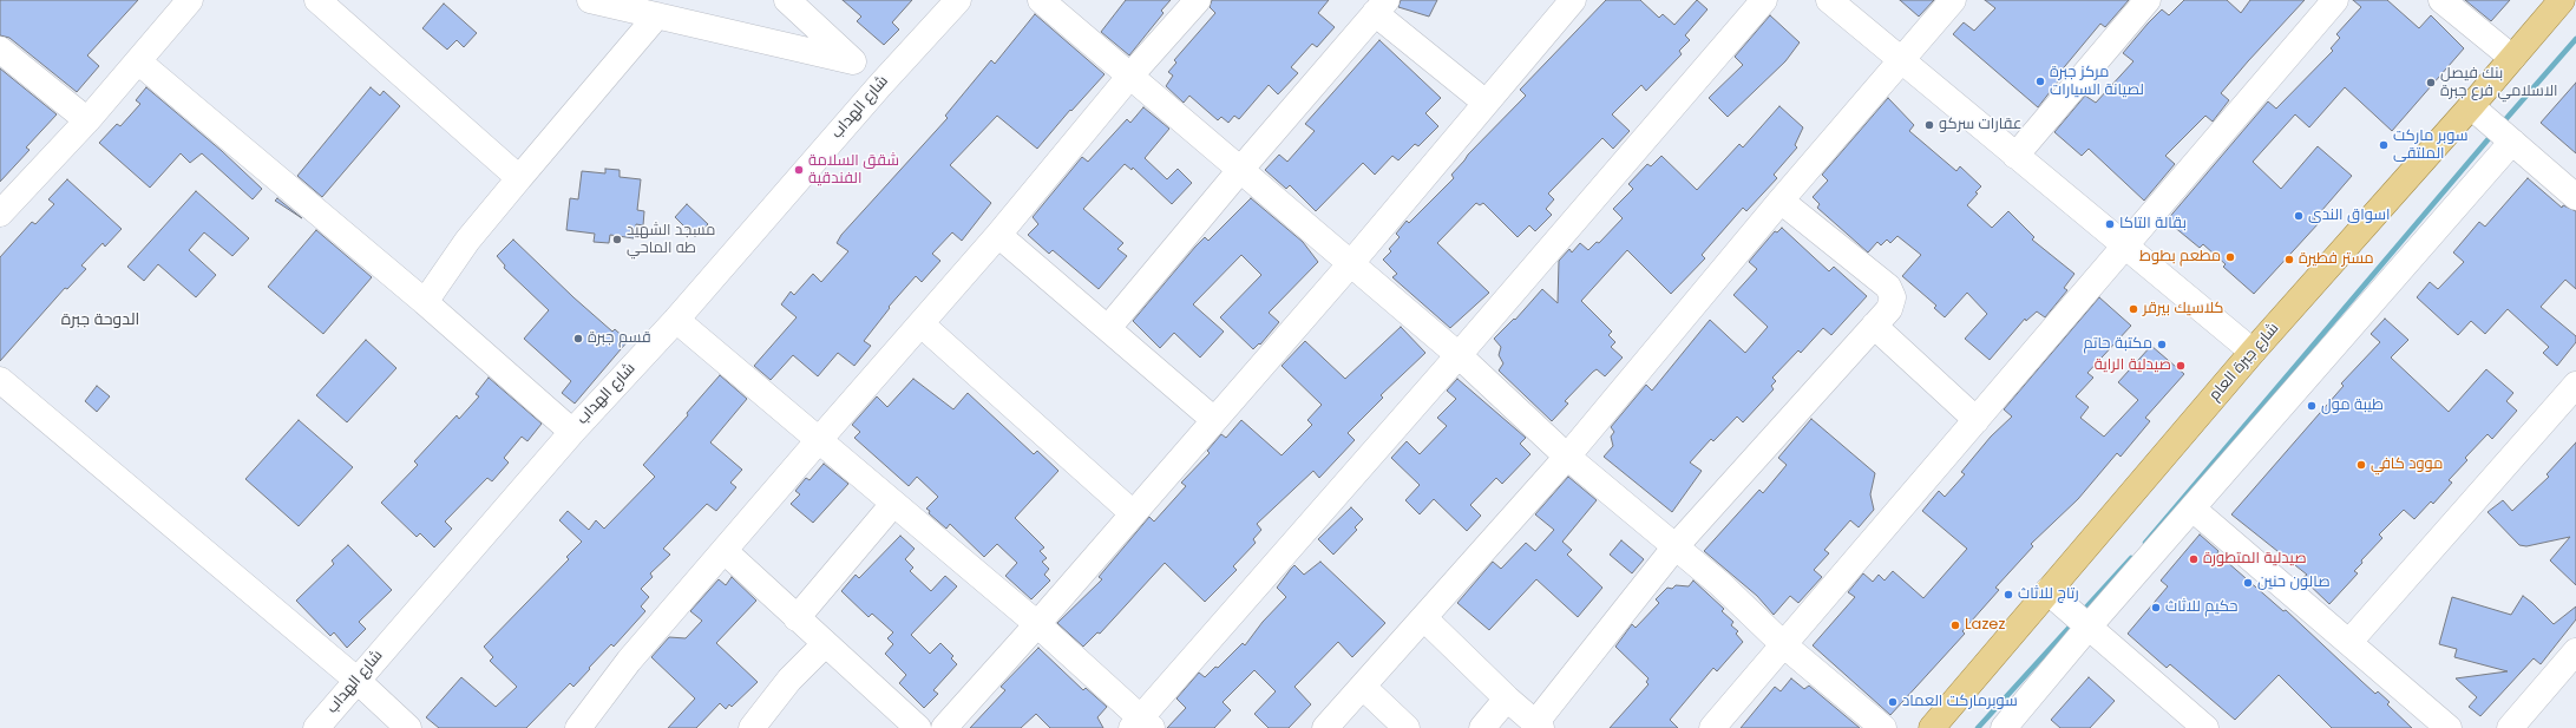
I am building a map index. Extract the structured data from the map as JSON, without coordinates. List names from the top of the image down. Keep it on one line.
{"streets":{"main road":["شارع جبرة العام"],"street":["شارع الهداب"]},"districts":["الدوحة جبرة"],"places":["مركز جبرة لصيانة السيارات","بنك فيصل الاسلامي فرع جبرة","عقارات سركو","سوبر ماركت الملتقى","شقق السلامة الفندقية","اسواق الندى","بقالة التاكا","مسجد الشهيد طه الماحي","مطعم بطوط","مستر فطيرة","كلاسيك بيرقر","قسم جبرة","مكتبة حاتم","صيدلية الراية","طيبة مول","موود كافي","صيدلية المتطورة","صالون حنين","رتاج للاثاث","حكيم للاثاث","Lazez","سوبرماركت العماد"]}
